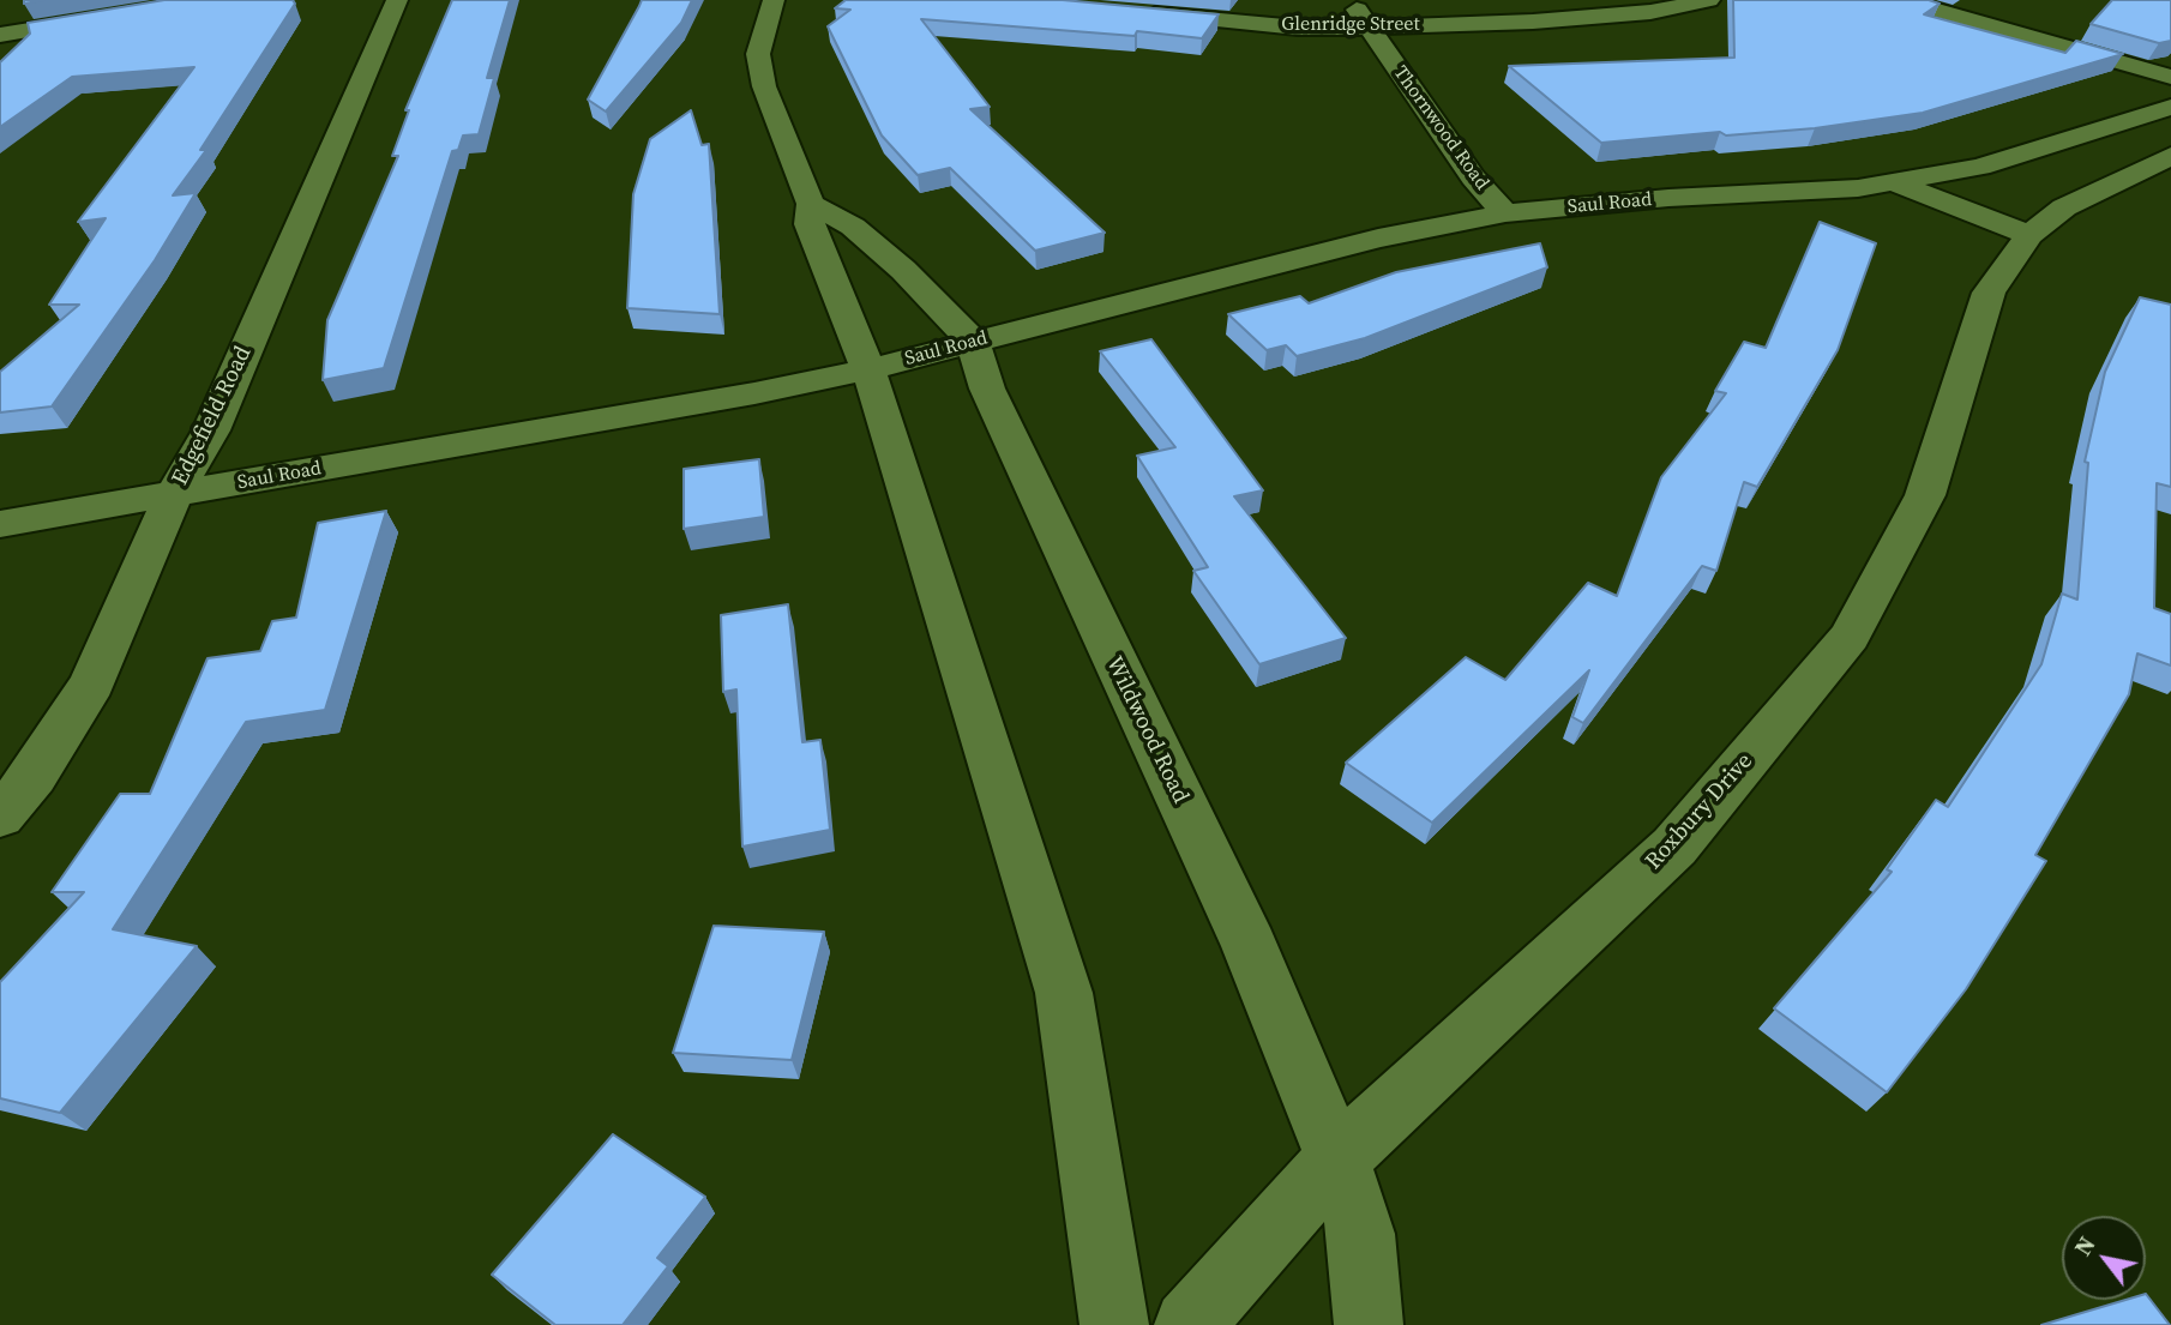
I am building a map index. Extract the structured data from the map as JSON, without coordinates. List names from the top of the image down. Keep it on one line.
{"streets":{"street":["Glenridge Street","Thornwood Road","Saul Road","Edgefield Road","Wildwood Road","Roxbury Drive"]},"crossings":[["Glenridge Street","Thornwood Road"],["Thornwood Road","Saul Road"],["Saul Road","Edgefield Road"],["Saul Road","Wildwood Road"],["Wildwood Road","Roxbury Drive"]],"north":"top left"}
